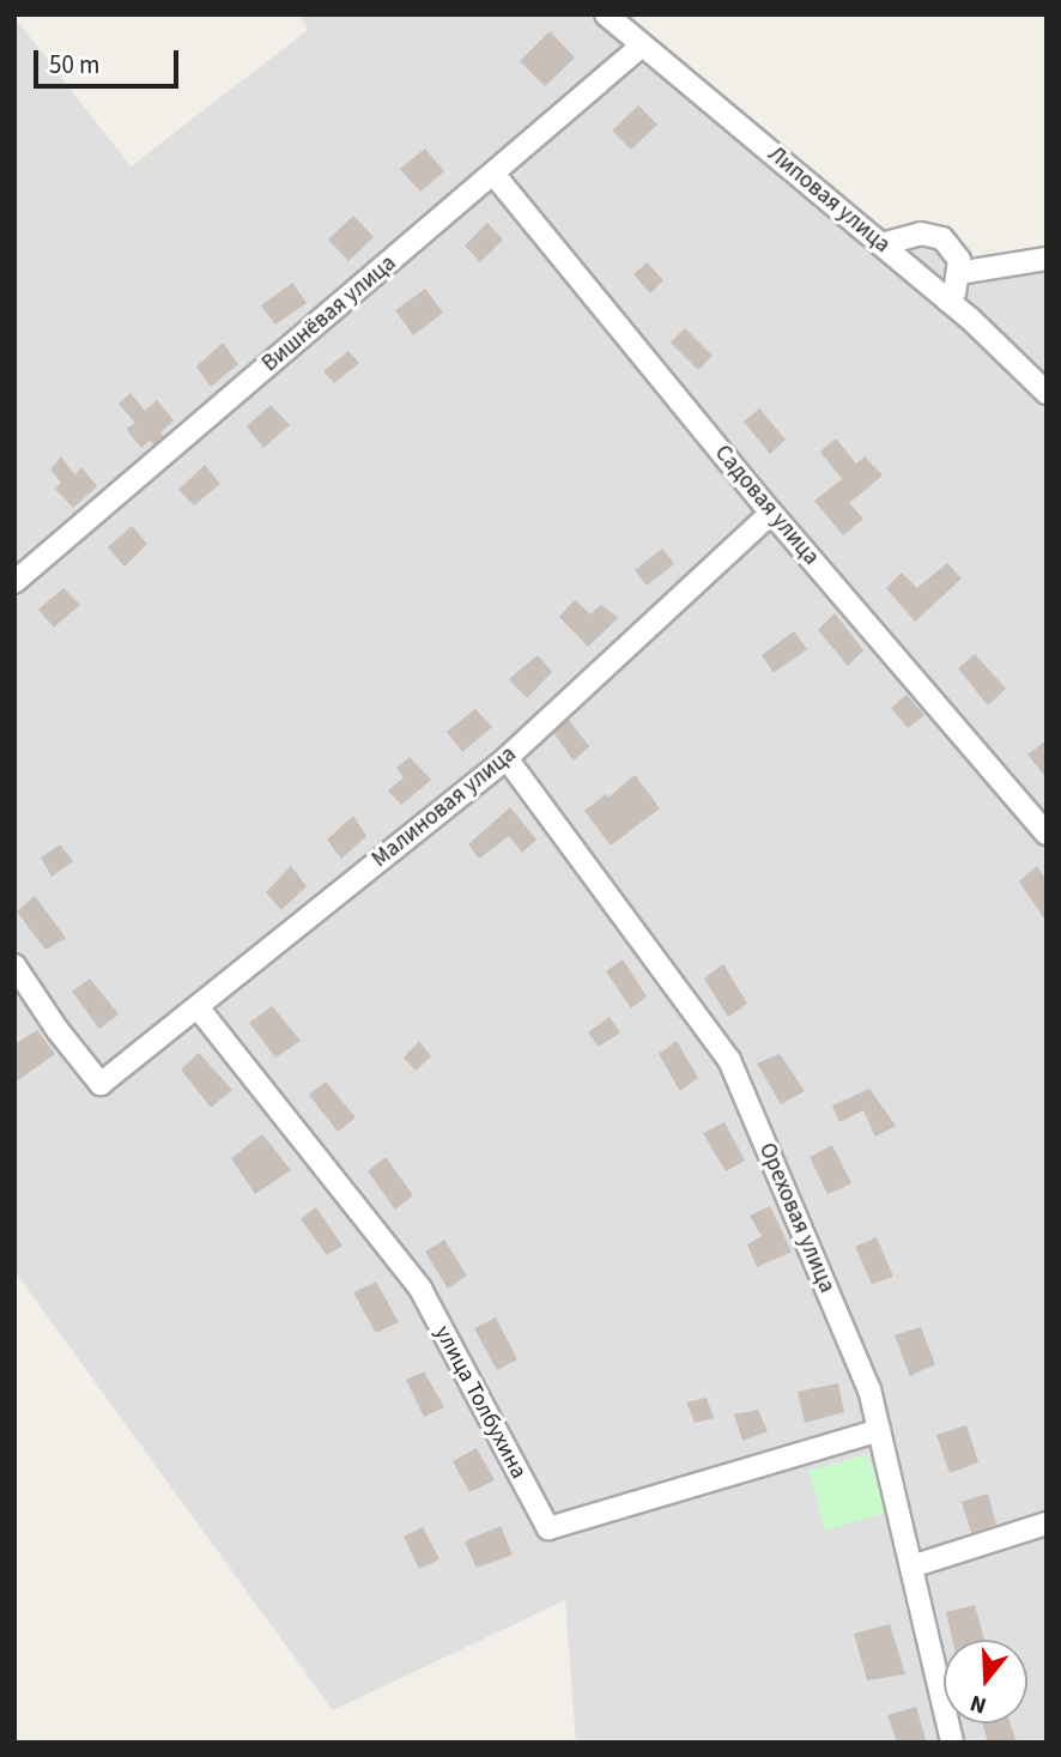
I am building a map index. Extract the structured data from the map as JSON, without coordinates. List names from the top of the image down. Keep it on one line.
{"streets":{"street":["Липовая улица","Вишнёвая улица","Садовая улица","Малиновая улица","Ореховая улица","улица Толбухина"]},"crossings":[["Липовая улица","Вишнёвая улица"],["Вишнёвая улица","Садовая улица"],["Садовая улица","Малиновая улица"],["Малиновая улица","Ореховая улица"],["Малиновая улица","улица Толбухина"],["Ореховая улица","улица Толбухина"]],"scale_bar":"50 m","north":"bottom"}
